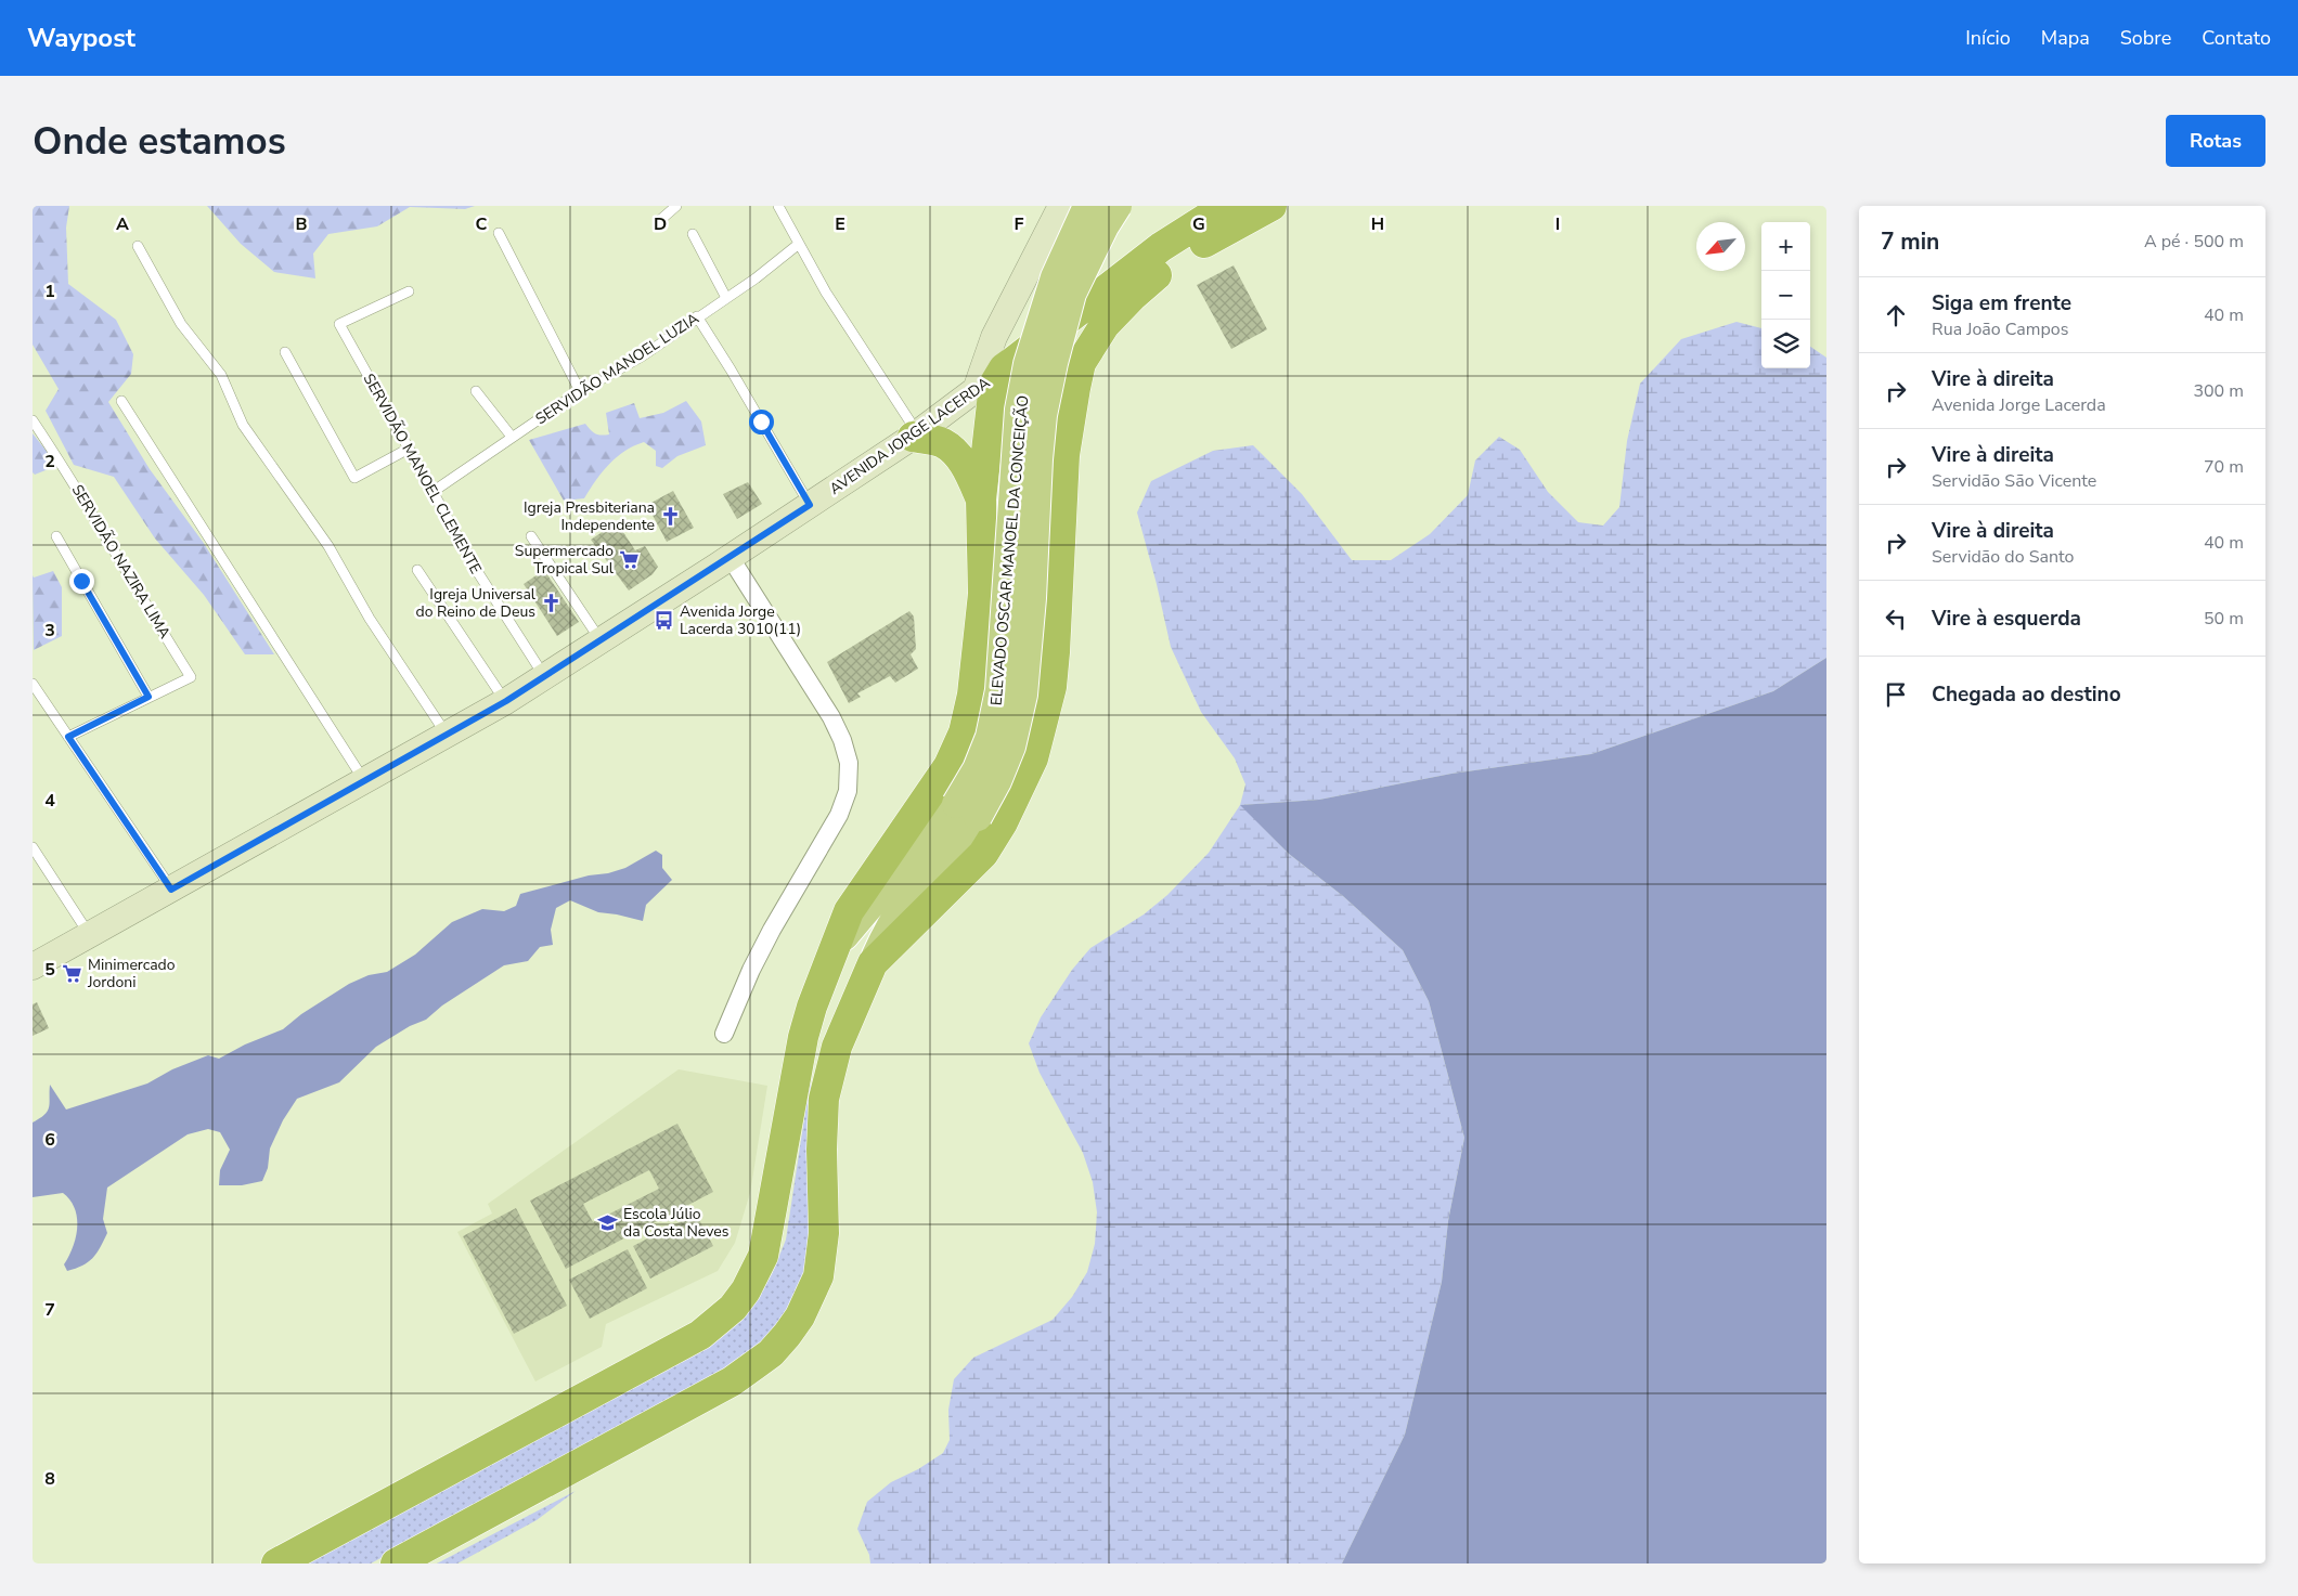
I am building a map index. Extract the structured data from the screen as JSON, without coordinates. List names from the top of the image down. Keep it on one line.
{"streets":{"main road":["AVENIDA JORGE LACERDA","ELEVADO OSCAR MANOEL DA CONCEIÇÃO"],"lane":["SERVIDÃO MANOEL LUZIA","SERVIDÃO MANOEL CLEMENTE","SERVIDÃO NAZIRA LIMA"]},"crossings":[["SERVIDÃO MANOEL LUZIA","SERVIDÃO MANOEL CLEMENTE"],["AVENIDA JORGE LACERDA","SERVIDÃO MANOEL CLEMENTE"]],"places":{"church":["Igreja Presbiteriana Independente","Igreja Universal do Reino de Deus"],"supermarket":["Supermercado Tropical Sul","Minimercado Jordoni"],"bus stop":["Avenida Jorge Lacerda 3010(11)"],"school or university":["Escola Júlio da Costa Neves"]},"north":"bottom left","page":{"header":"Waypost","nav":["Início","Mapa","Sobre","Contato"],"buttons":"Rotas","title":"Onde estamos","heading":["7 min","A pé · 500 m"],"map_buttons":["+","−"],"list":[["Siga em frente","Rua João Campos","40 m"],["Vire à direita","Avenida Jorge Lacerda","300 m"],["Vire à direita","Servidão São Vicente","70 m"],["Vire à direita","Servidão do Santo","40 m"],["Vire à esquerda","50 m"],"Chegada ao destino"]},"grid":{"columns":["A","B","C","D","E","F","G","H","I"],"rows":["1","2","3","4","5","6","7","8"]}}
